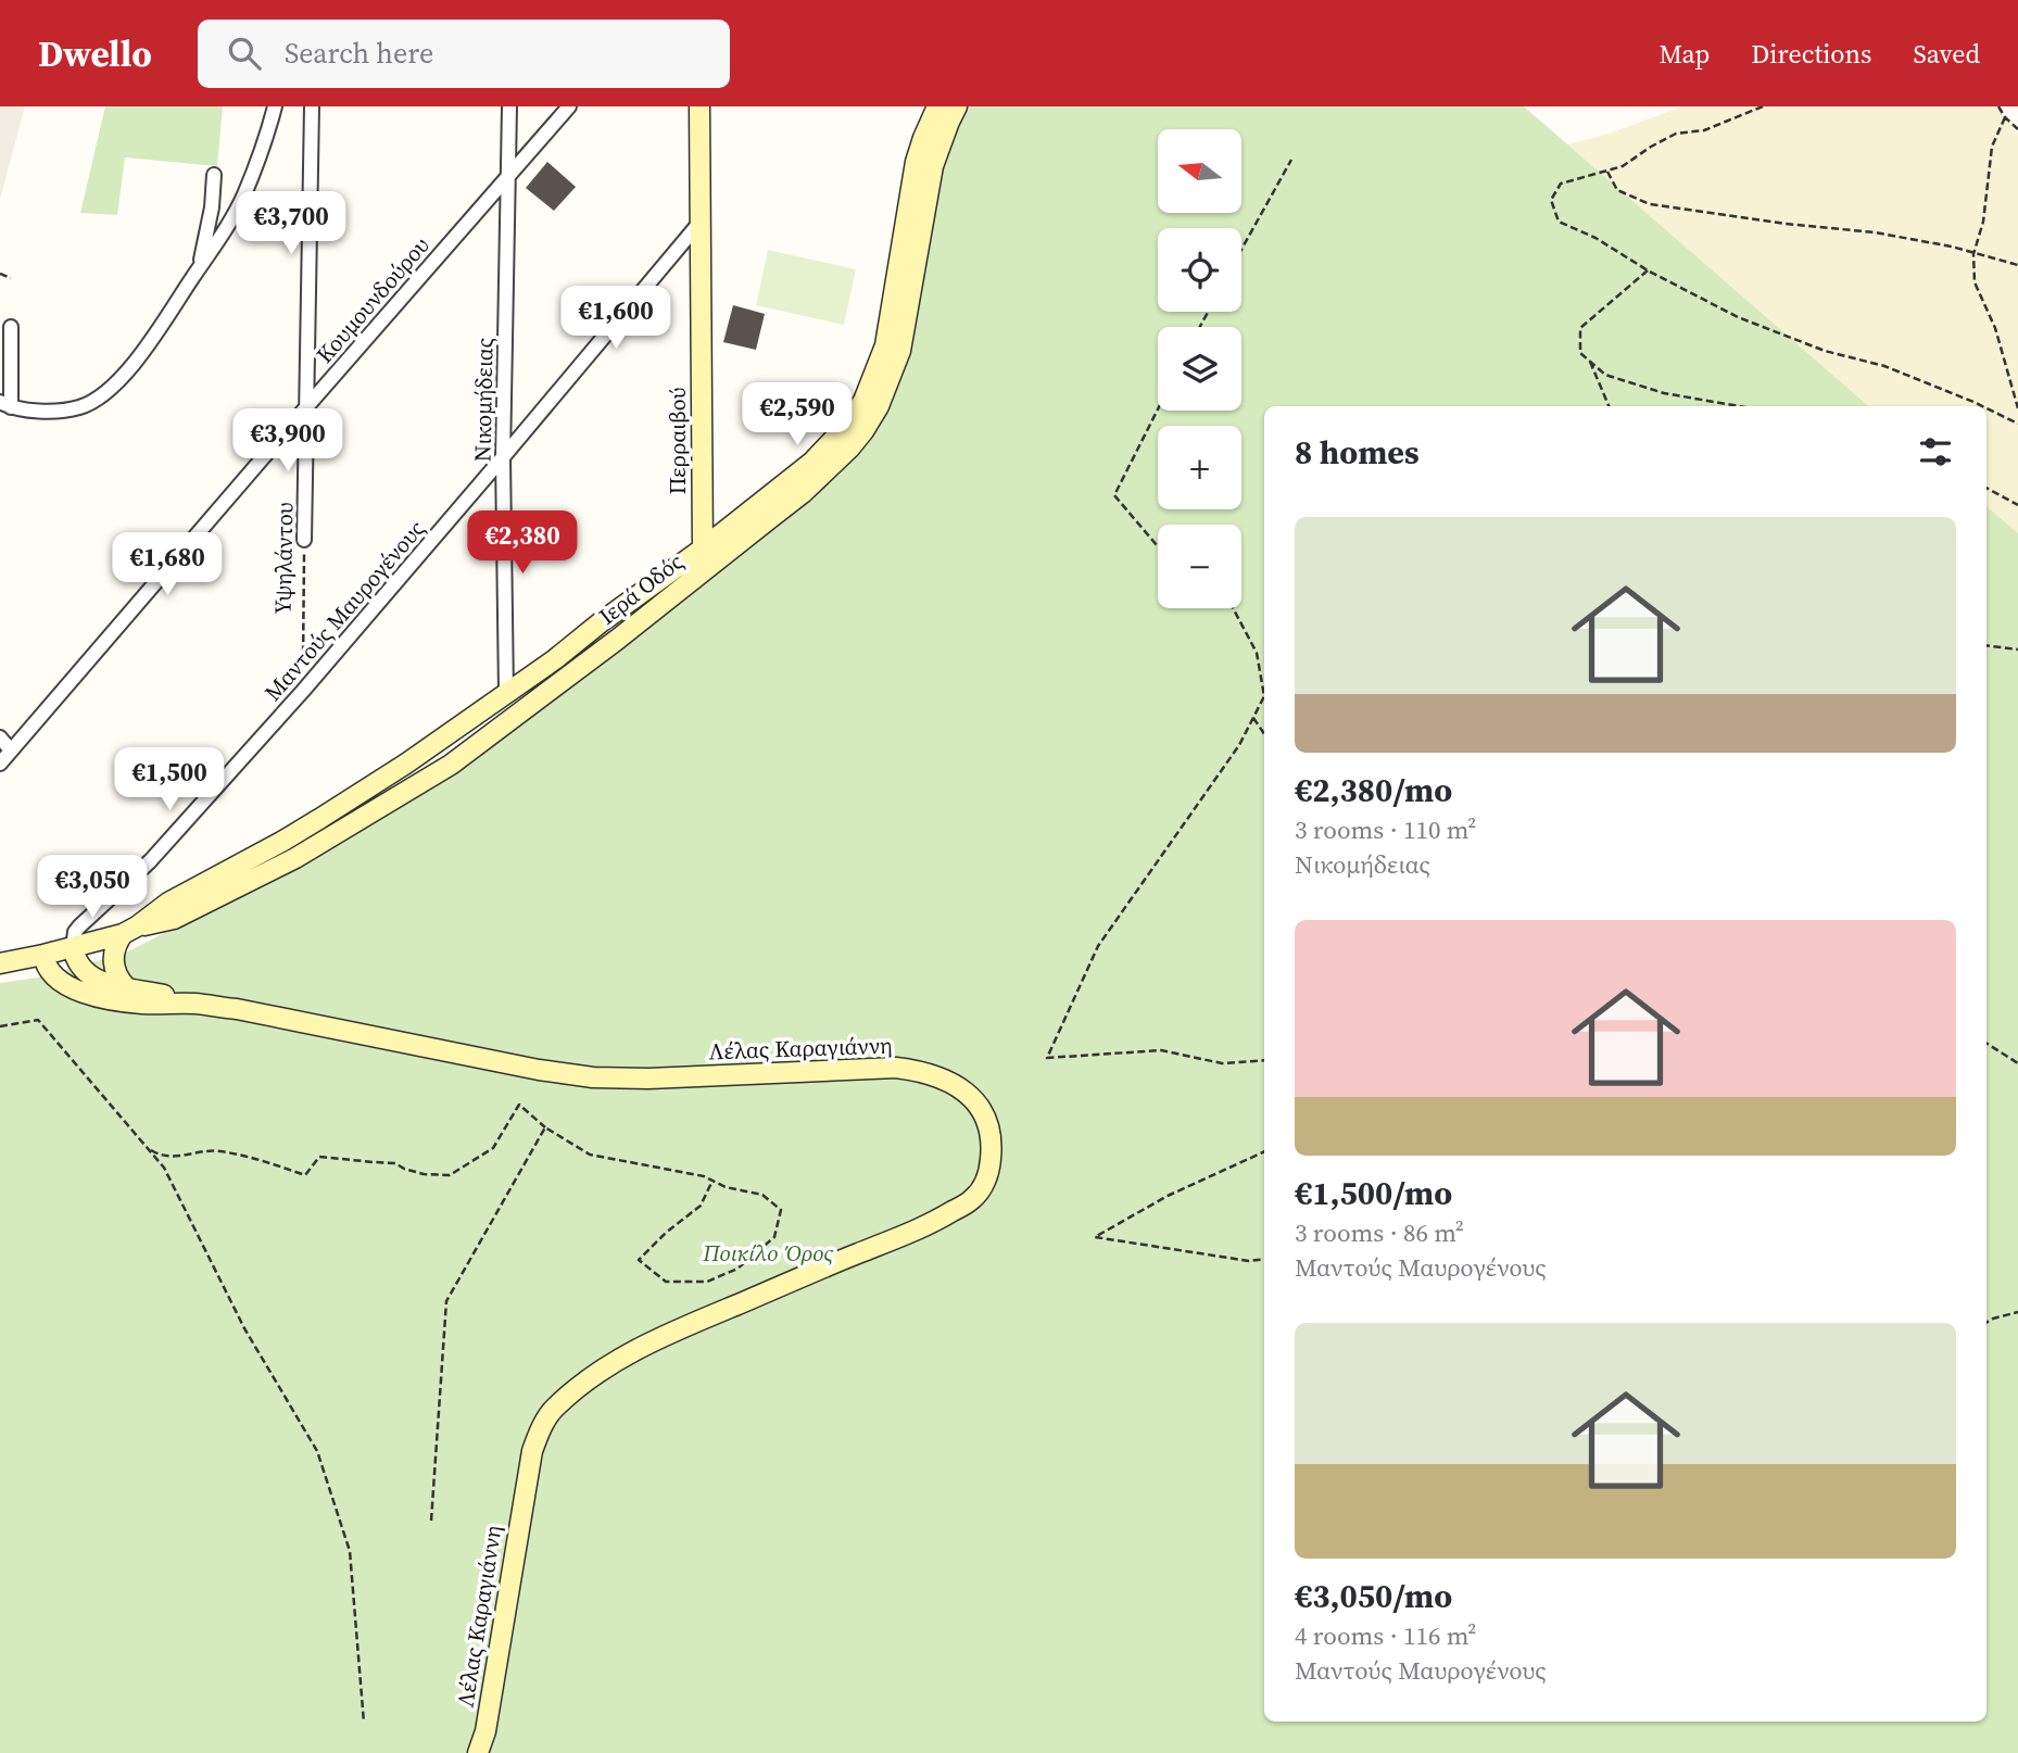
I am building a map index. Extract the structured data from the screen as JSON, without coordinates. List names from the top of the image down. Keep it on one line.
{"streets":{"main road":["Περραιβού","Ιερά Οδός","Λέλας Καραγιάννη"],"street":["Κουμουνδούρου","Νικομήδειας","Υψηλάντου","Μαντούς Μαυρογένους"]},"crossings":[["Κουμουνδούρου","Νικομήδειας"],["Κουμουνδούρου","Υψηλάντου"],["Νικομήδειας","Ιερά Οδός"],["Νικομήδειας","Μαντούς Μαυρογένους"],["Περραιβού","Ιερά Οδός"],["Περραιβού","Μαντούς Μαυρογένους"],["Υψηλάντου","Μαντούς Μαυρογένους"],["Ιερά Οδός","Μαντούς Μαυρογένους"],["Ιερά Οδός","Λέλας Καραγιάννη"],["Μαντούς Μαυρογένους","Λέλας Καραγιάννη"]],"parks":["Ποικίλο Όρος"],"north":"left","page":{"header":"Dwello","search":"Search here","nav":["Map","Directions","Saved"],"map_buttons":["+","−"],"price":["€3,700","€1,600","€2,590","€3,900","€2,380","€1,680","€1,500","€3,050"],"heading":"8 homes","list":[{"name":"€2,380/mo","note":"3 rooms · 110 m² · Νικομήδειας"},{"name":"€1,500/mo","note":"3 rooms · 86 m² · Μαντούς Μαυρογένους"},{"name":"€3,050/mo","note":"4 rooms · 116 m² · Μαντούς Μαυρογένους"}]}}
